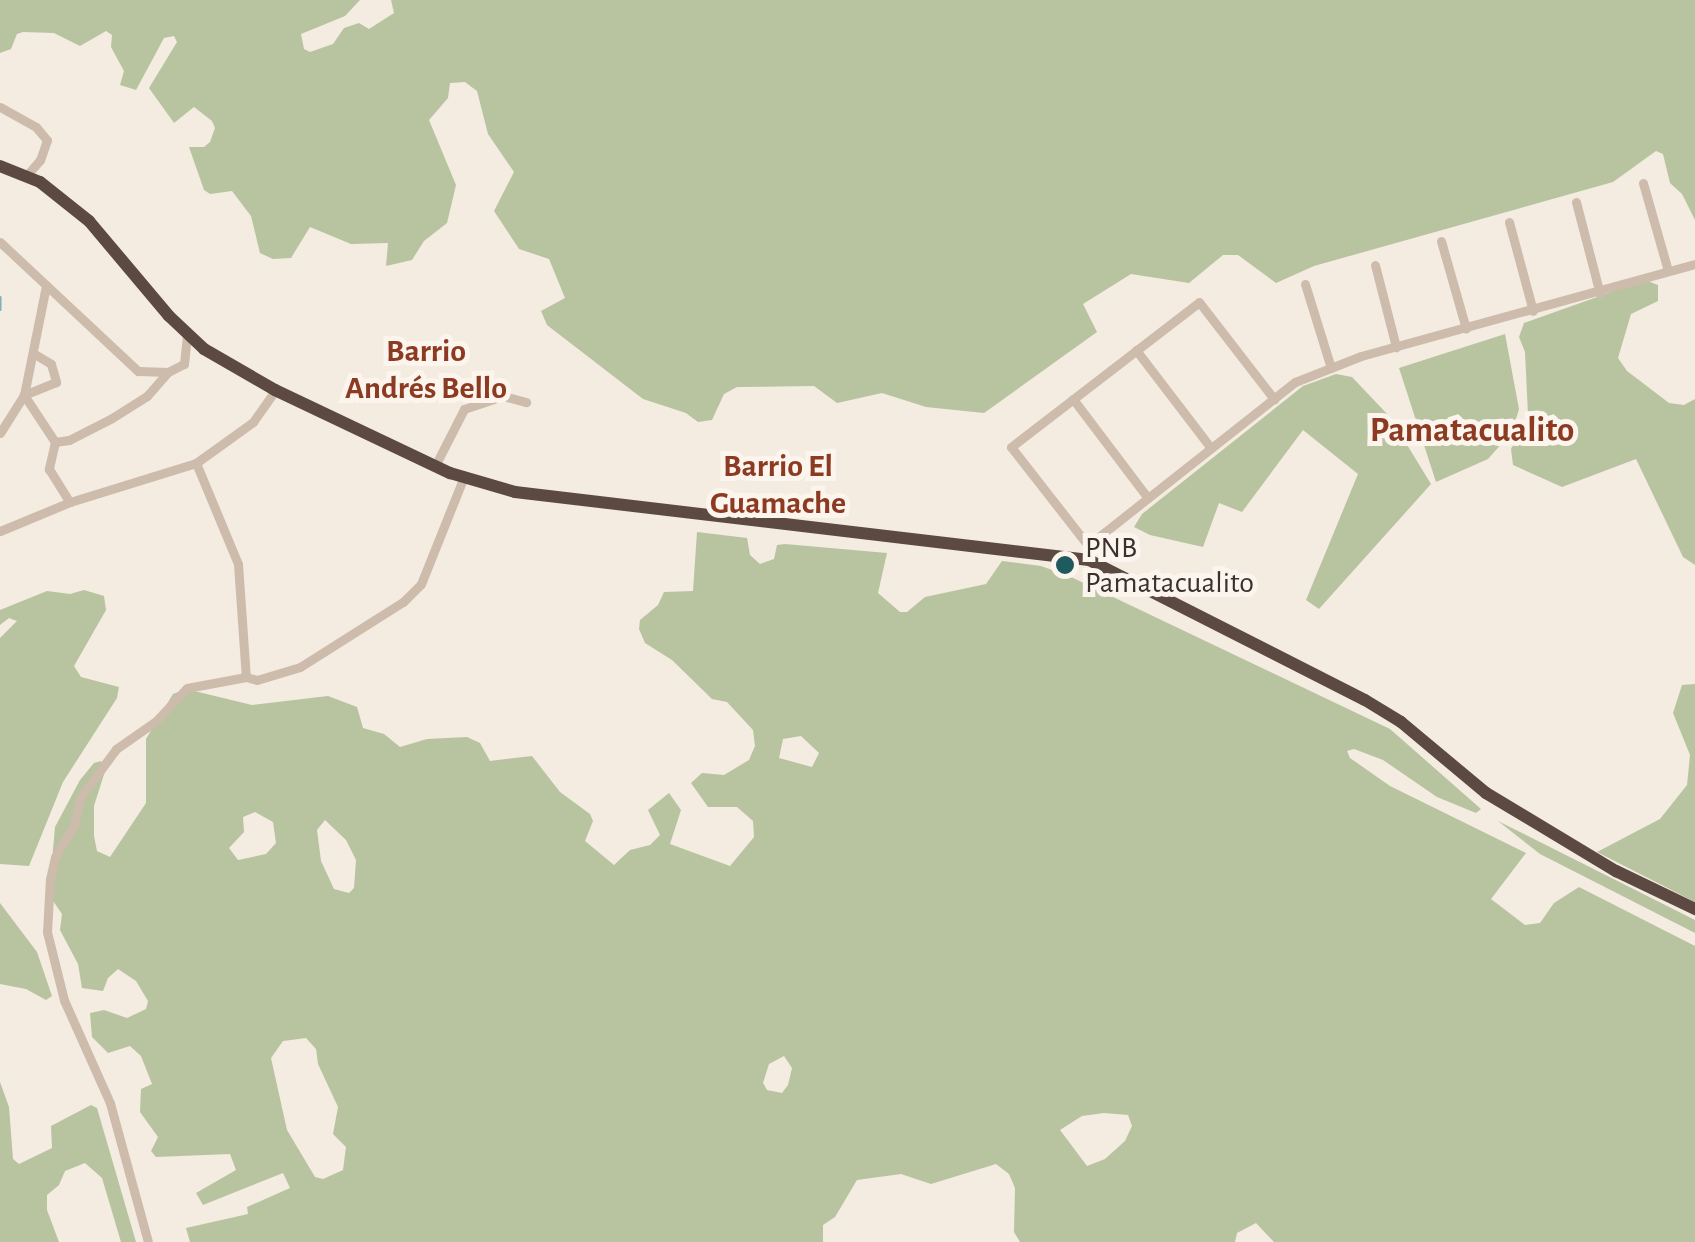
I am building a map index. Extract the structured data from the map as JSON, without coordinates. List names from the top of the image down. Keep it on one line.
{"districts":["Barrio Andrés Bello","Pamatacualito","Barrio El Guamache"],"places":["PNB Pamatacualito"]}
